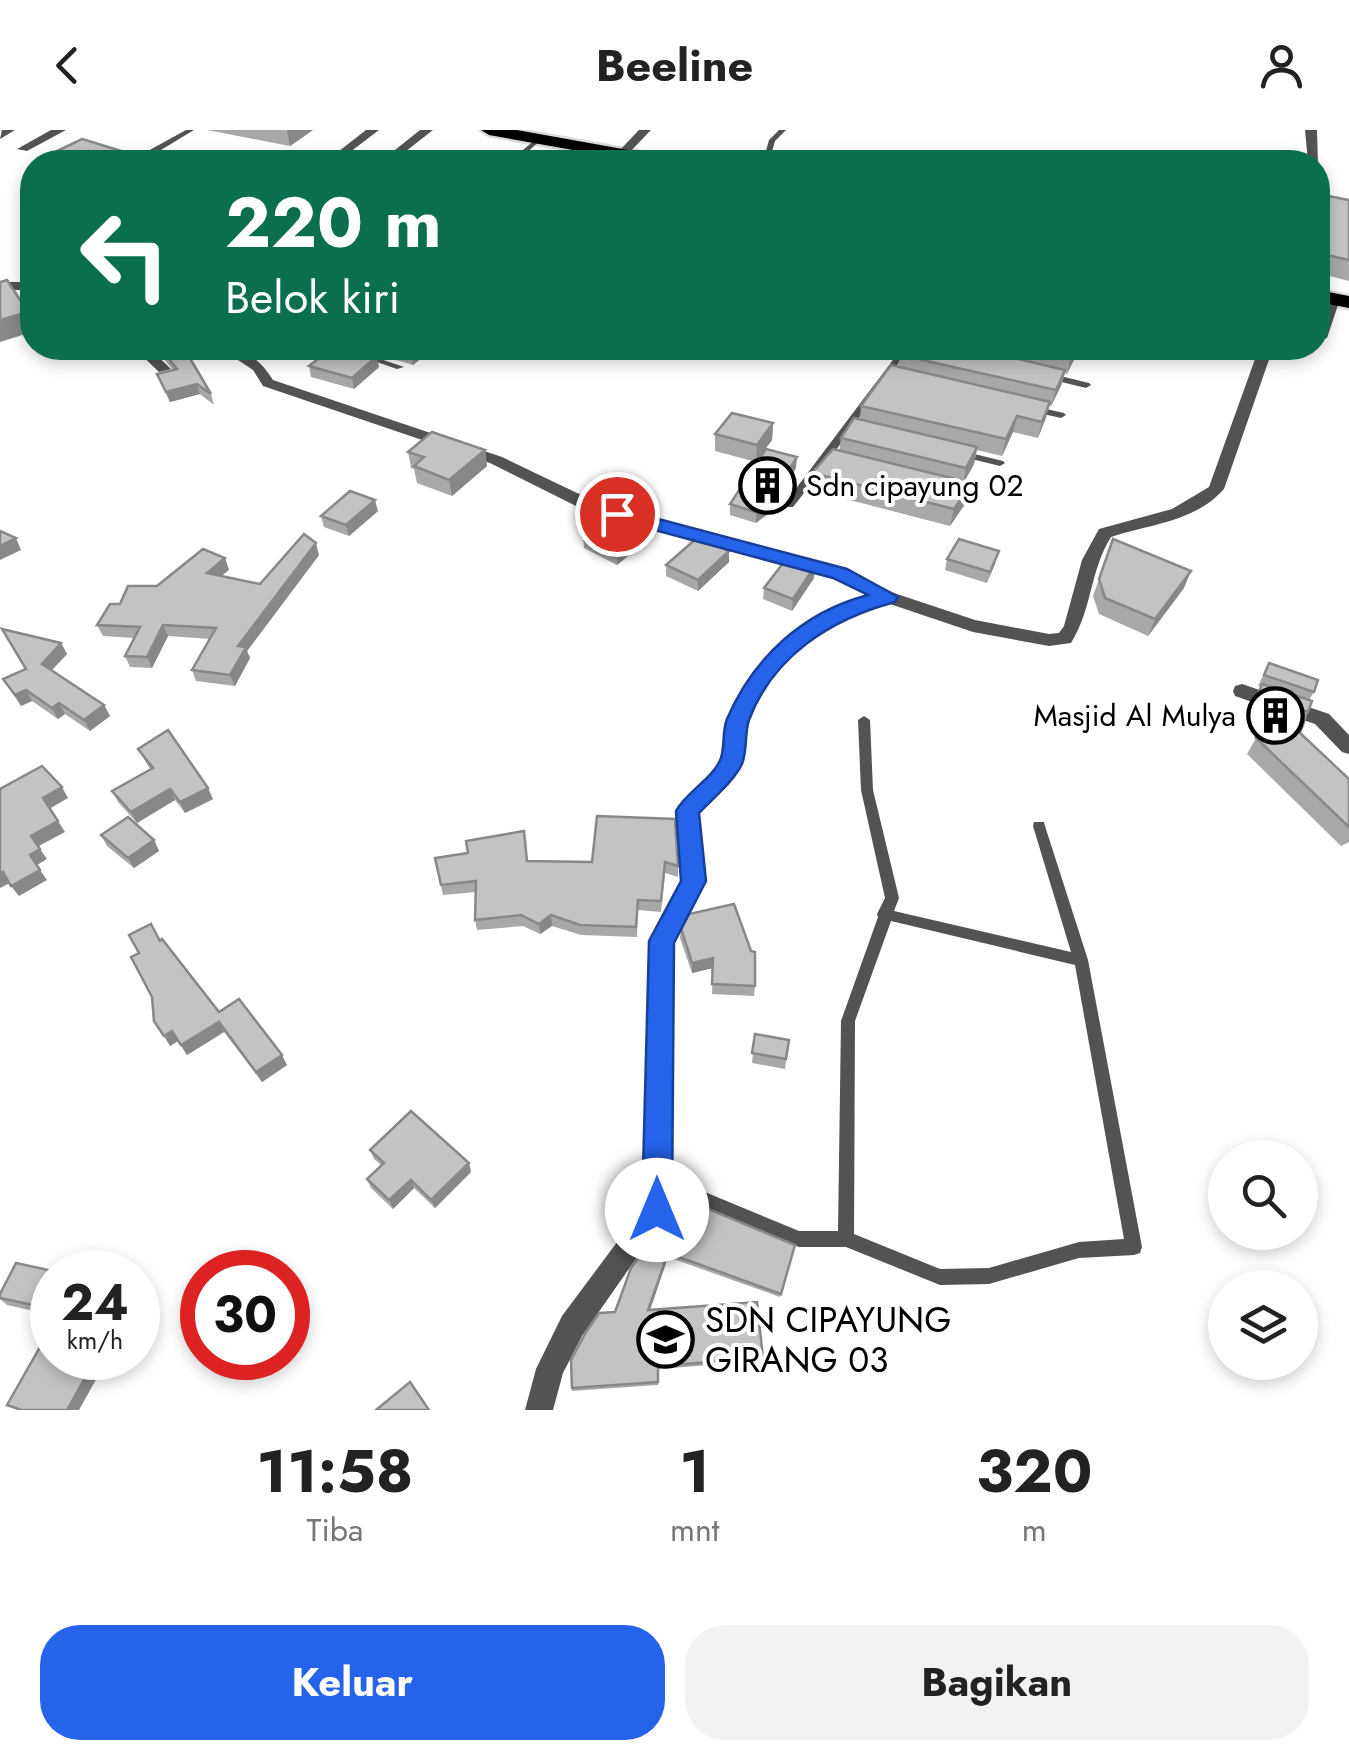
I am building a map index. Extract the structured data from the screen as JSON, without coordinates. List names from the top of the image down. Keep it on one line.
{"places":{"building":["Sdn cipayung 02","Masjid Al Mulya"],"school or university":["SDN CIPAYUNG GIRANG 03"]},"page":{"header":"Beeline","turn":["220 m","Belok kiri"],"speed":"24 km/h","limit":"30","eta":["11:58","Tiba","1","mnt","320","m"],"buttons":["Keluar","Bagikan"]}}
